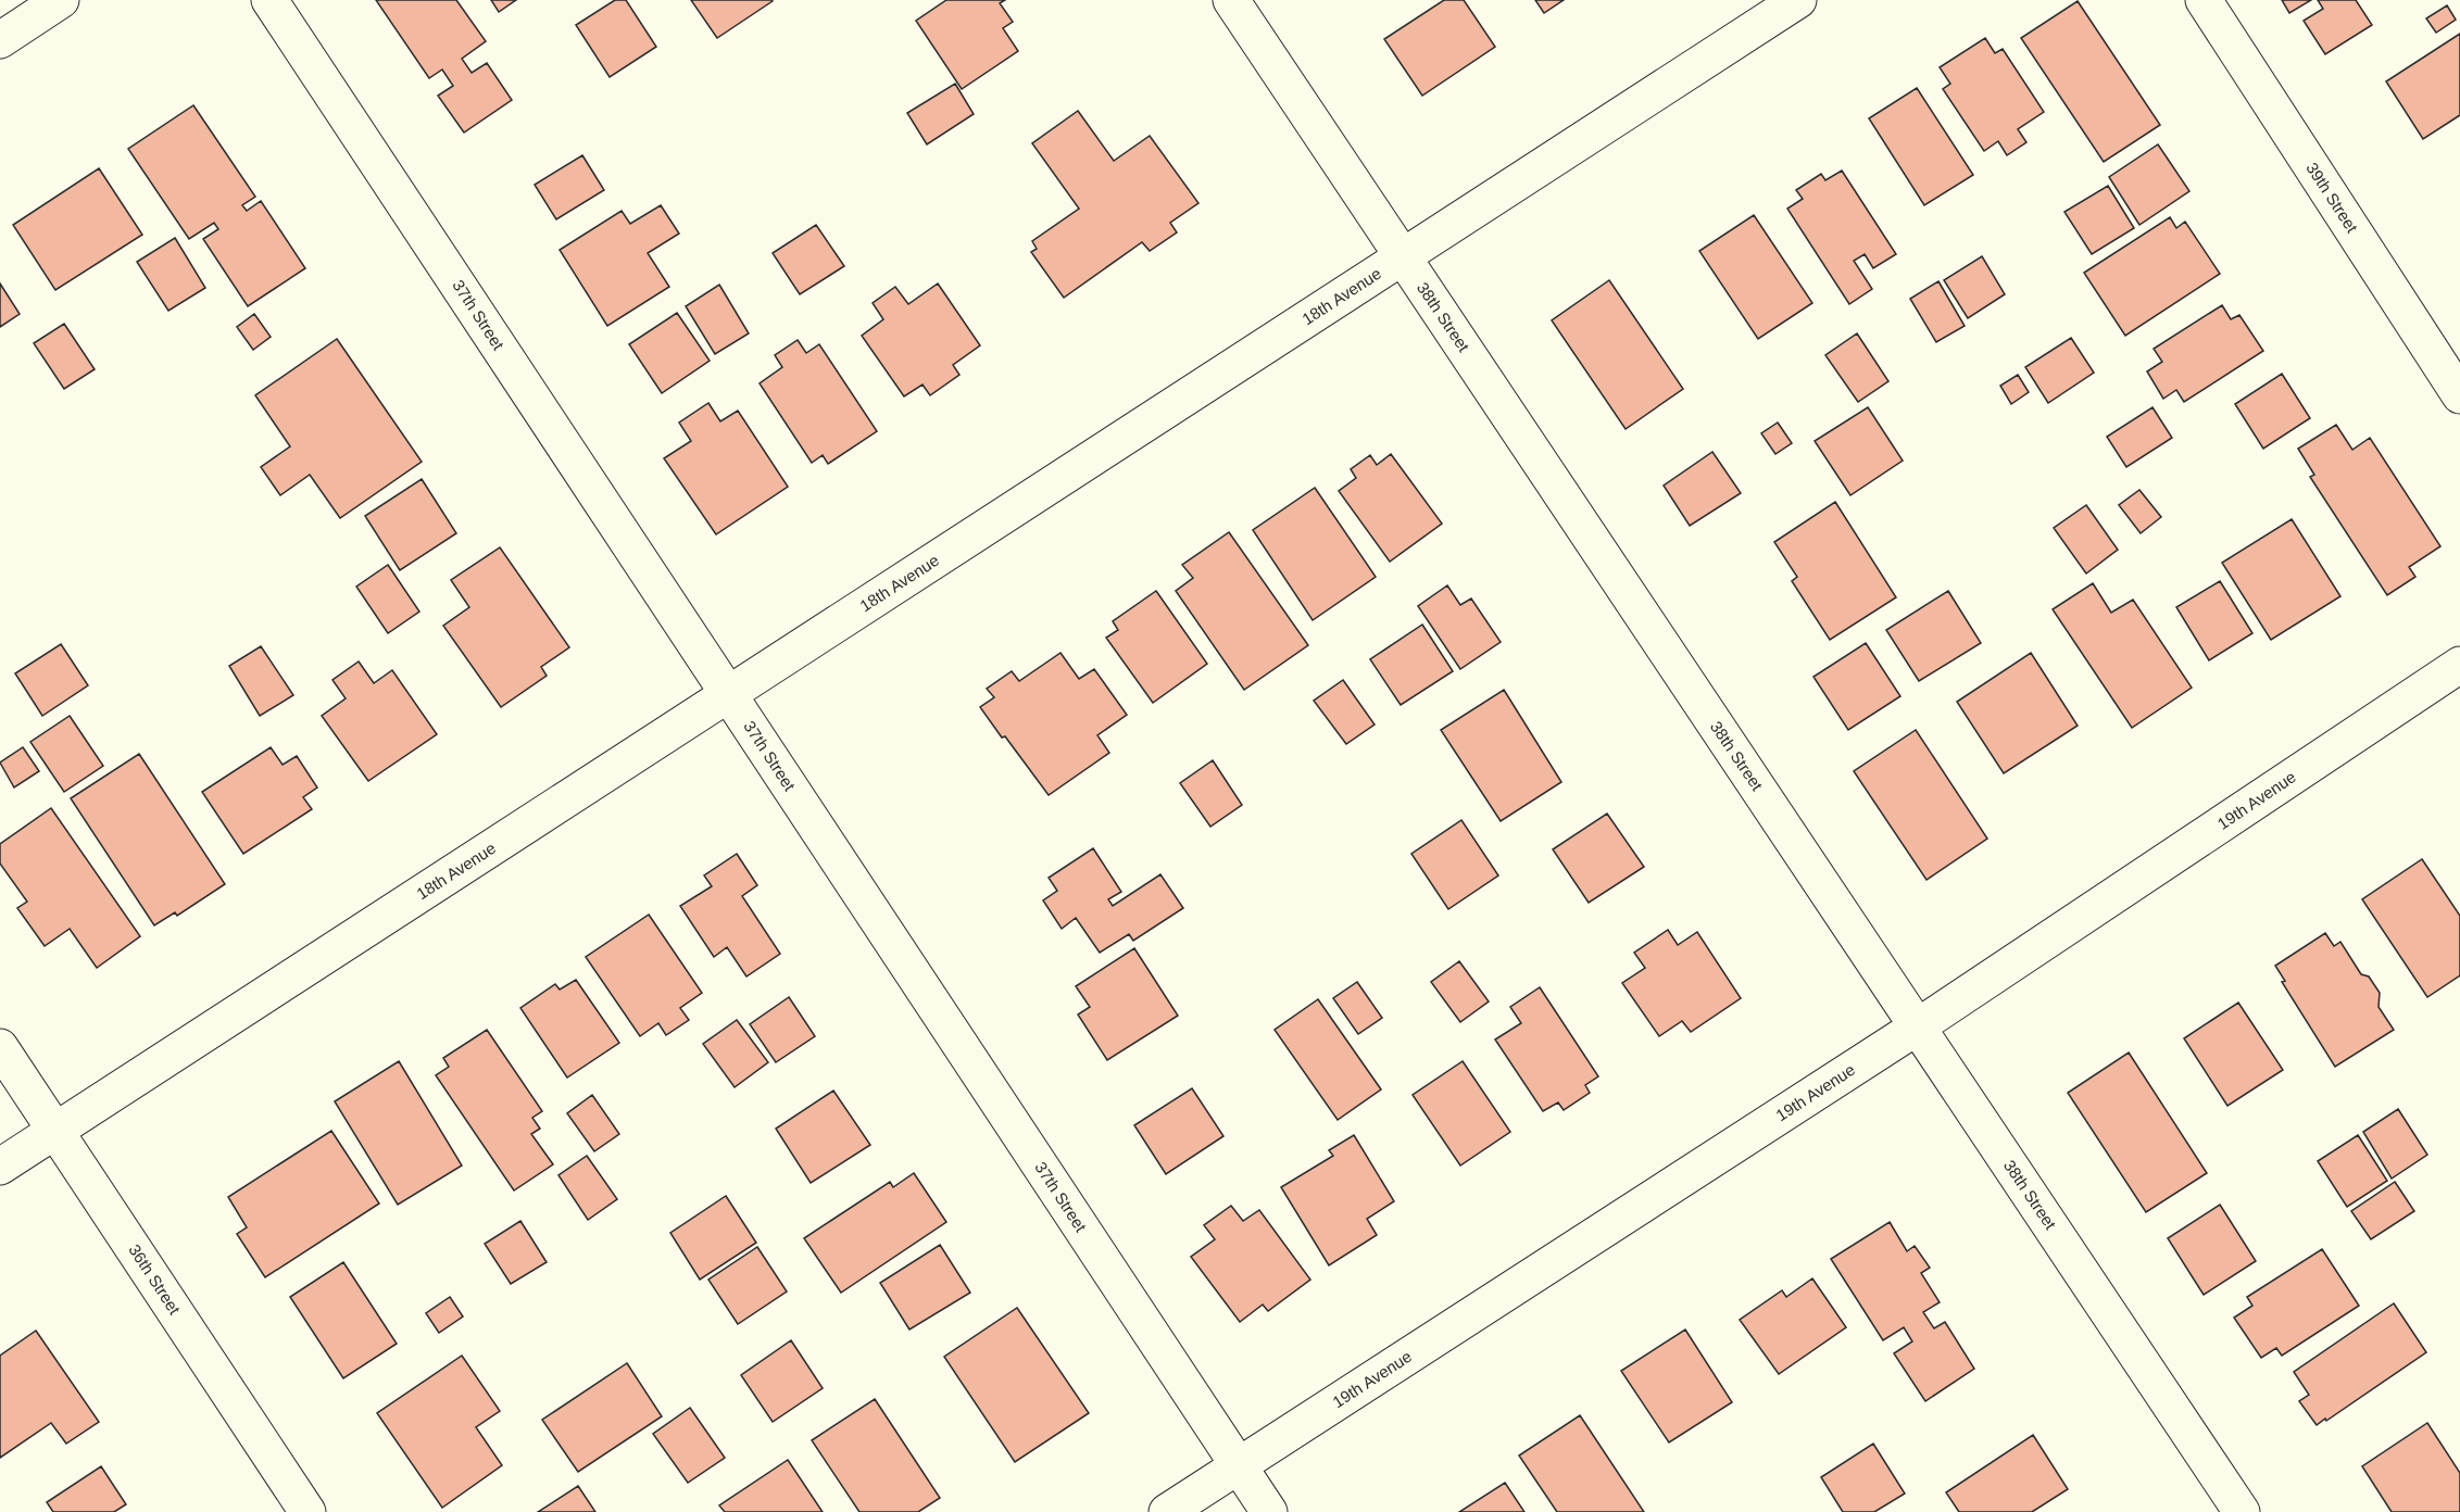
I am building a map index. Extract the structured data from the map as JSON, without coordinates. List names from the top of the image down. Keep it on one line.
{"streets":{"street":["39th Street","18th Avenue","37th Street","38th Street","19th Avenue","36th Street"]},"crossings":[["18th Avenue","37th Street"],["18th Avenue","38th Street"],["18th Avenue","36th Street"],["37th Street","19th Avenue"],["38th Street","19th Avenue"]]}
